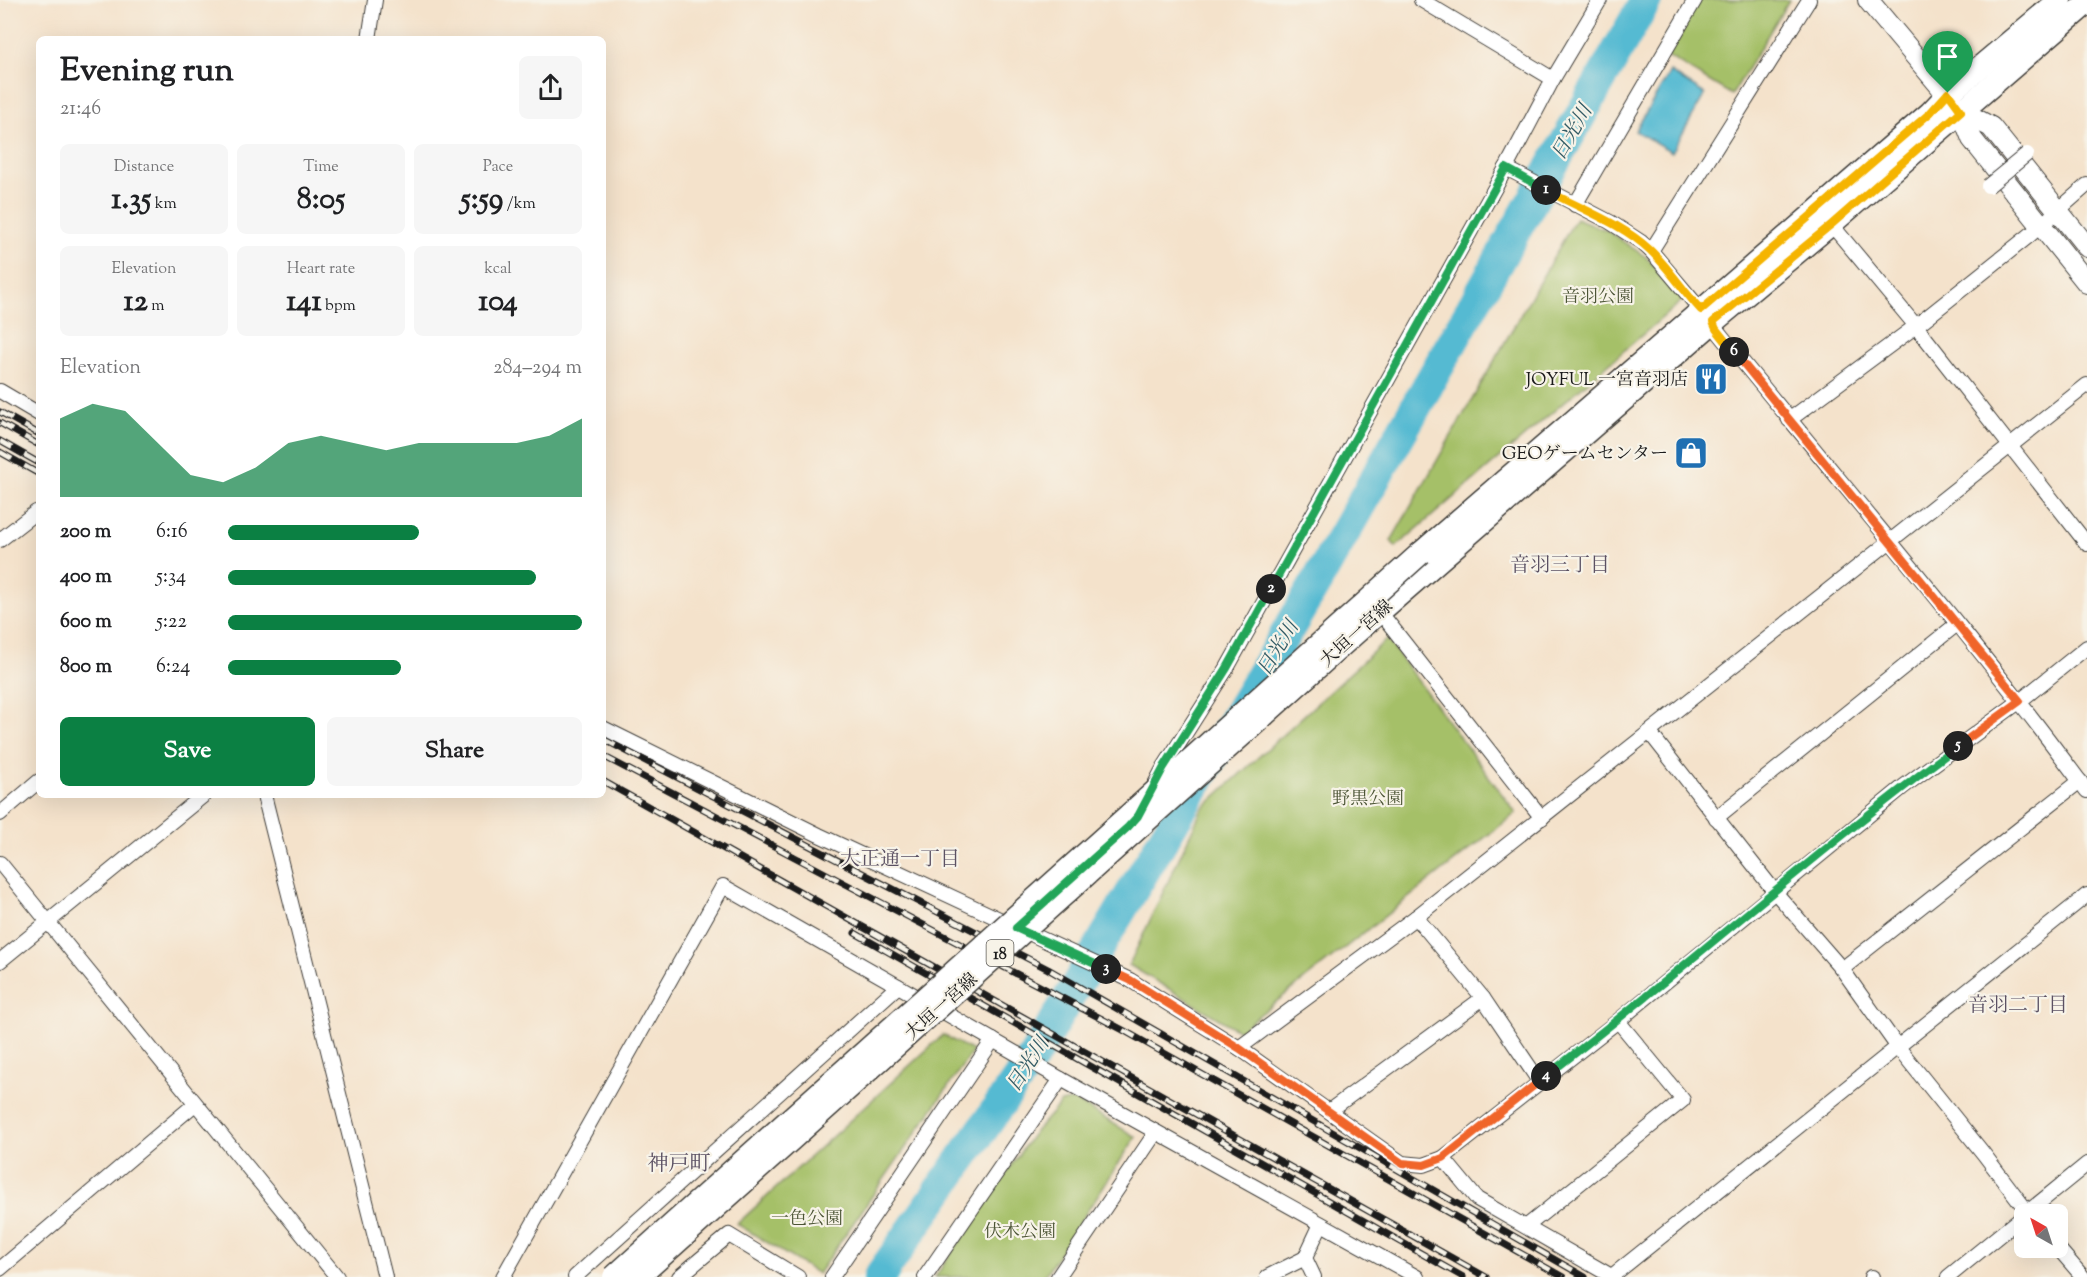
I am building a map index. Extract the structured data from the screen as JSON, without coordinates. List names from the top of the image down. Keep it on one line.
{"streets":{"main road":["大垣一宮線","18"]},"districts":["音羽三丁目","大正通一丁目","音羽二丁目","神戸町"],"water":["日光川"],"parks":["音羽公園","野黒公園","一色公園","伏木公園"],"places":{"restaurant":["JOYFUL 一宮音羽店"],"shop":["GEOゲームセンター"]},"north":"top left","page":{"heading":["Evening run","21:46"],"stats":[["Distance","1.35 km"],["Time","8:05"],["Pace","5:59 /km"],["Elevation","12 m"],["Heart rate","141 bpm"],["kcal","104"]],"pins":["1","6","2","5","3","4"],"chart":["Elevation","284–294 m"],"list":[{"name":"200 m","note":"6:16"},{"name":"400 m","note":"5:34"},{"name":"600 m","note":"5:22"},{"name":"800 m","note":"6:24"}],"buttons":["Save","Share"]}}
